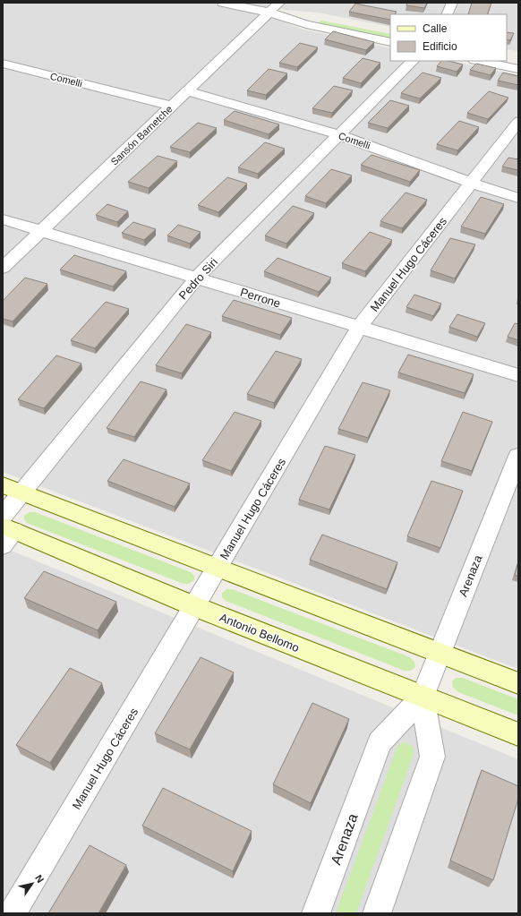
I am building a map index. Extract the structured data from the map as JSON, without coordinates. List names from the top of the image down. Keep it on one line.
{"streets":{"street":["Comelli","Sansón Barnetche","Manuel Hugo Cáceres","Pedro Siri","Perrone","Arenaza","Antonio Bellomo"]},"crossings":[["Comelli","Sansón Barnetche"],["Comelli","Manuel Hugo Cáceres"],["Comelli","Pedro Siri"],["Sansón Barnetche","Perrone"],["Manuel Hugo Cáceres","Perrone"],["Manuel Hugo Cáceres","Antonio Bellomo"],["Pedro Siri","Perrone"],["Pedro Siri","Antonio Bellomo"],["Arenaza","Antonio Bellomo"]],"legend":["Calle","Edificio"],"north":"top right"}
